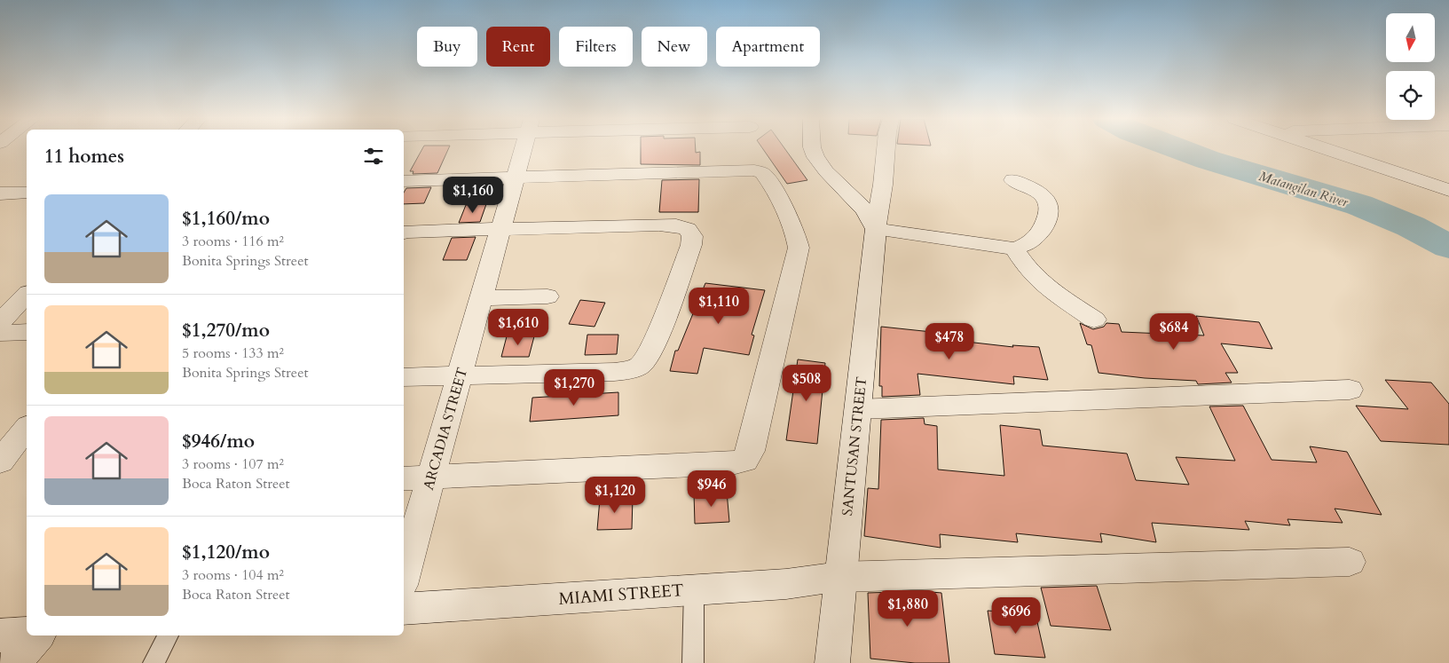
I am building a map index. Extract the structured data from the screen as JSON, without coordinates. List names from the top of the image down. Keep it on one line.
{"streets":{"street":["ARCADIA STREET","SANTUSAN STREET","MIAMI STREET"]},"crossings":[["SANTUSAN STREET","MIAMI STREET"]],"water":["Matangilan River"],"north":"bottom","page":{"chip":["Buy","Rent","Filters","New","Apartment"],"heading":"11 homes","price":["$1,160","$1,110","$1,610","$684","$478","$508","$1,270","$946","$1,120","$1,880","$696"],"list":[{"name":"$1,160/mo","note":"3 rooms · 116 m² · Bonita Springs Street"},{"name":"$1,270/mo","note":"5 rooms · 133 m² · Bonita Springs Street"},{"name":"$946/mo","note":"3 rooms · 107 m² · Boca Raton Street"},{"name":"$1,120/mo","note":"3 rooms · 104 m² · Boca Raton Street"}]}}
